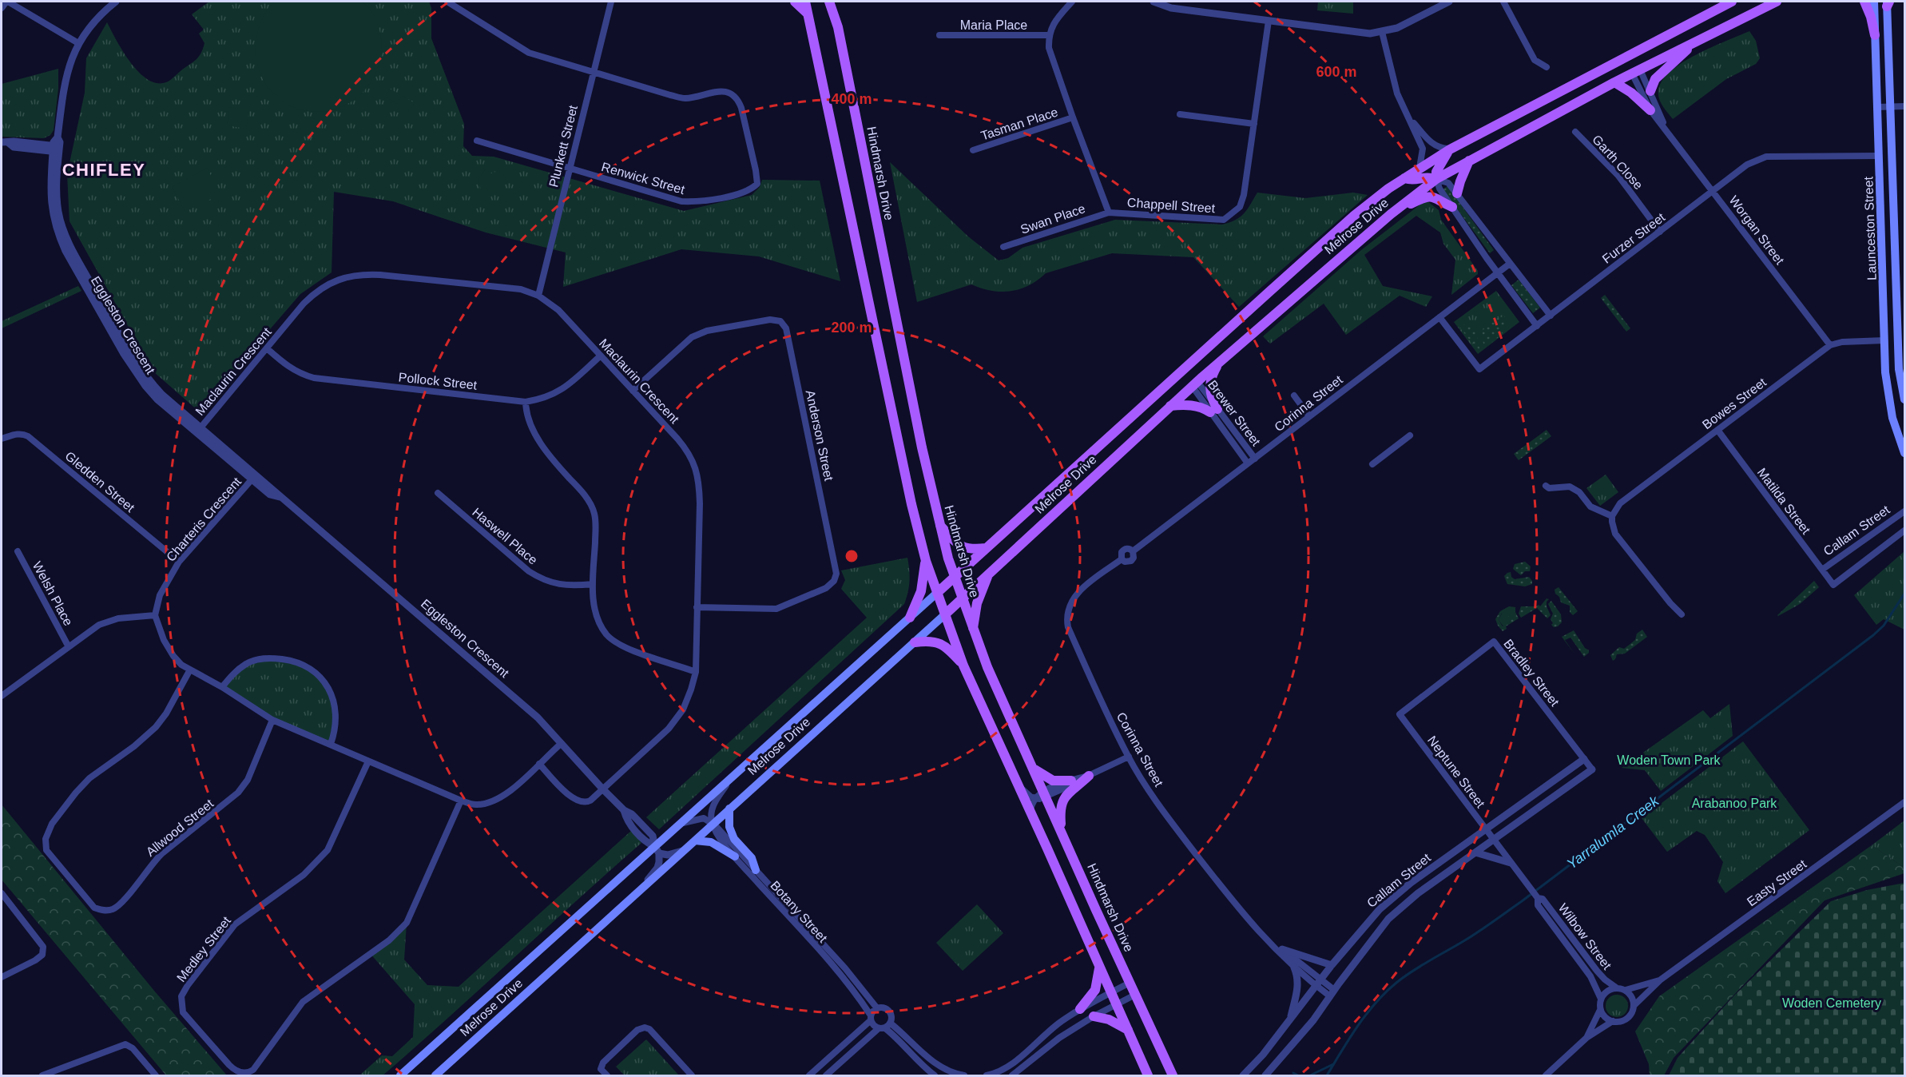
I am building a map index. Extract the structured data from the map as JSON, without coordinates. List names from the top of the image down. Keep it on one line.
{"streets":{"main road":["Hindmarsh Drive","Melrose Drive","Launceston Street"],"street":["Maria Place","Tasman Place","Plunkett Street","Garth Close","Renwick Street","Chappell Street","Swan Place","Worgan Street","Furzer Street","Eggleston Crescent","Maclaurin Crescent","Pollock Street","Corinna Street","Bowes Street","Brewer Street","Anderson Street","Gledden Street","Matilda Street","Charteris Crescent","Callam Street","Haswell Place","Welsh Place","Bradley Street","Neptune Street","Allwood Street","Easty Street","Botany Street","Wilbow Street","Medley Street"]},"crossings":[["Maria Place","Chappell Street"],["Tasman Place","Chappell Street"],["Plunkett Street","Renwick Street"],["Plunkett Street","Maclaurin Crescent"],["Garth Close","Furzer Street"],["Hindmarsh Drive","Melrose Drive"],["Chappell Street","Swan Place"],["Melrose Drive","Worgan Street"],["Melrose Drive","Eggleston Crescent"],["Melrose Drive","Brewer Street"],["Melrose Drive","Botany Street"],["Launceston Street","Furzer Street"],["Launceston Street","Bowes Street"],["Worgan Street","Furzer Street"],["Worgan Street","Bowes Street"],["Furzer Street","Corinna Street"],["Eggleston Crescent","Maclaurin Crescent"],["Eggleston Crescent","Charteris Crescent"],["Maclaurin Crescent","Pollock Street"],["Maclaurin Crescent","Anderson Street"],["Corinna Street","Brewer Street"],["Corinna Street","Callam Street"],["Bowes Street","Matilda Street"],["Gledden Street","Charteris Crescent"],["Matilda Street","Callam Street"],["Callam Street","Bradley Street"],["Callam Street","Neptune Street"],["Callam Street","Wilbow Street"],["Bradley Street","Neptune Street"],["Neptune Street","Wilbow Street"],["Easty Street","Wilbow Street"]],"districts":["CHIFLEY"],"water":["Yarralumla Creek"],"parks":["Woden Town Park","Arabanoo Park","Woden Cemetery"],"rings":["600 m","400 m","200 m"]}
